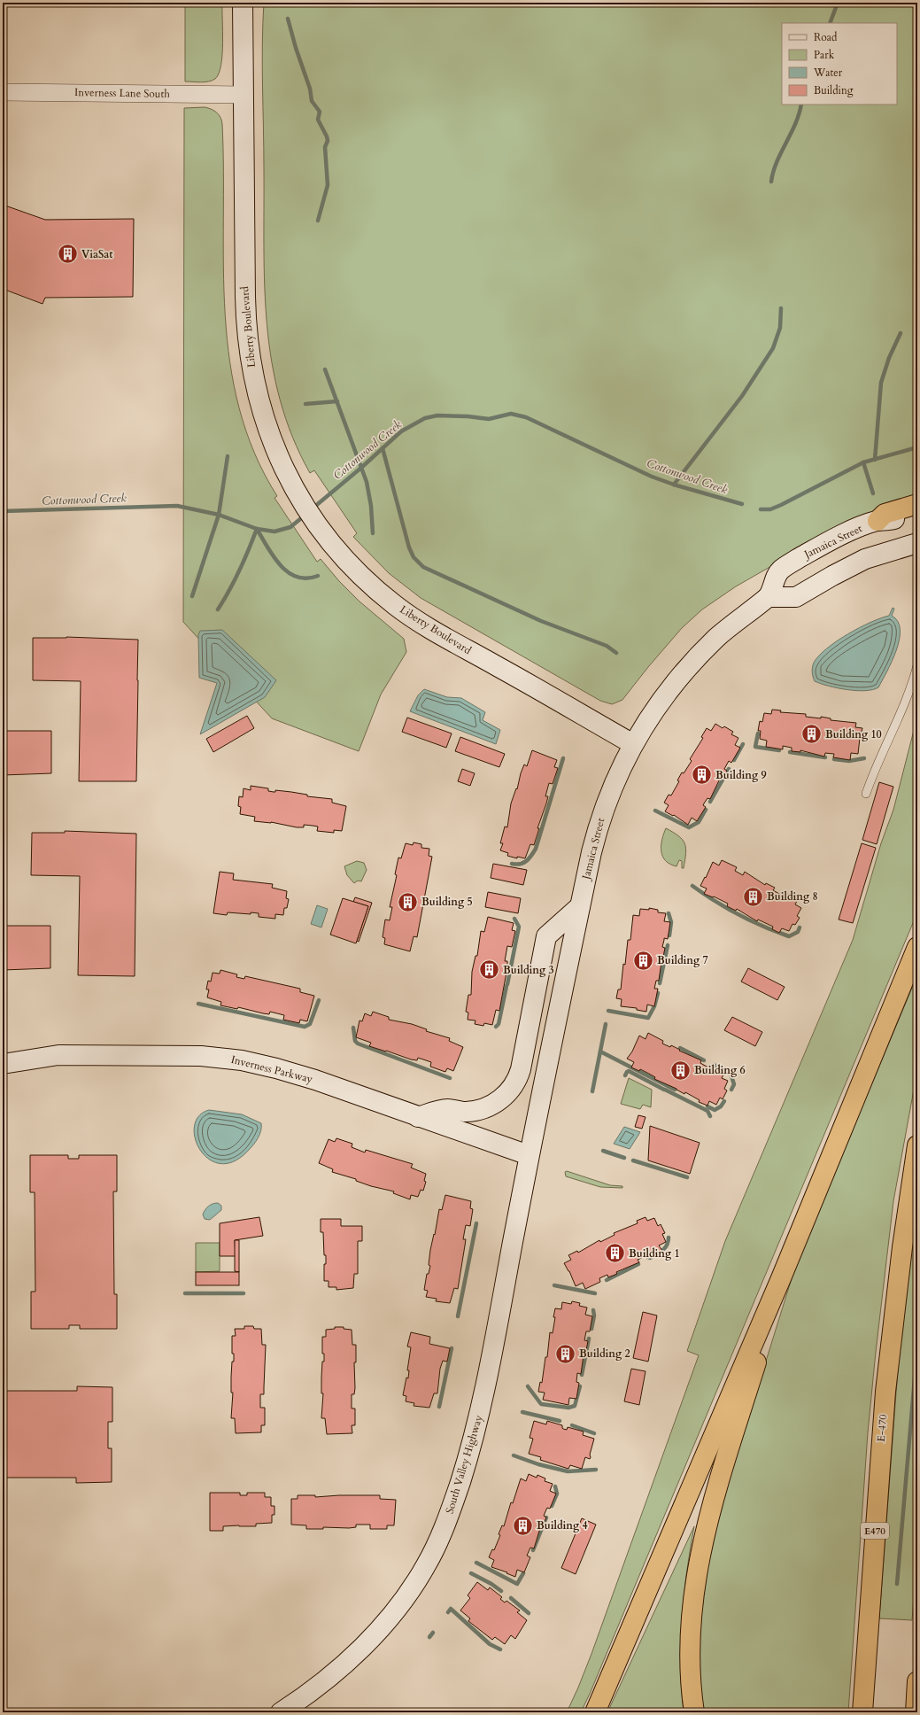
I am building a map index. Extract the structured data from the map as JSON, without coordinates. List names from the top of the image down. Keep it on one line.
{"streets":{"highway":["E-470","E470"],"main road":["Liberty Boulevard","Jamaica Street","Inverness Parkway","South Valley Highway"],"street":["Inverness Lane South"]},"crossings":[["Inverness Lane South","Liberty Boulevard"],["Liberty Boulevard","Jamaica Street"],["Jamaica Street","Inverness Parkway"],["Jamaica Street","South Valley Highway"],["Inverness Parkway","South Valley Highway"]],"water":["Cottonwood Creek"],"places":{"building":["ViaSat","Building 10","Building 9","Building 8","Building 5","Building 7","Building 3","Building 6","Building 1","Building 2","Building 4"]},"legend":["Road","Park","Water","Building"]}
